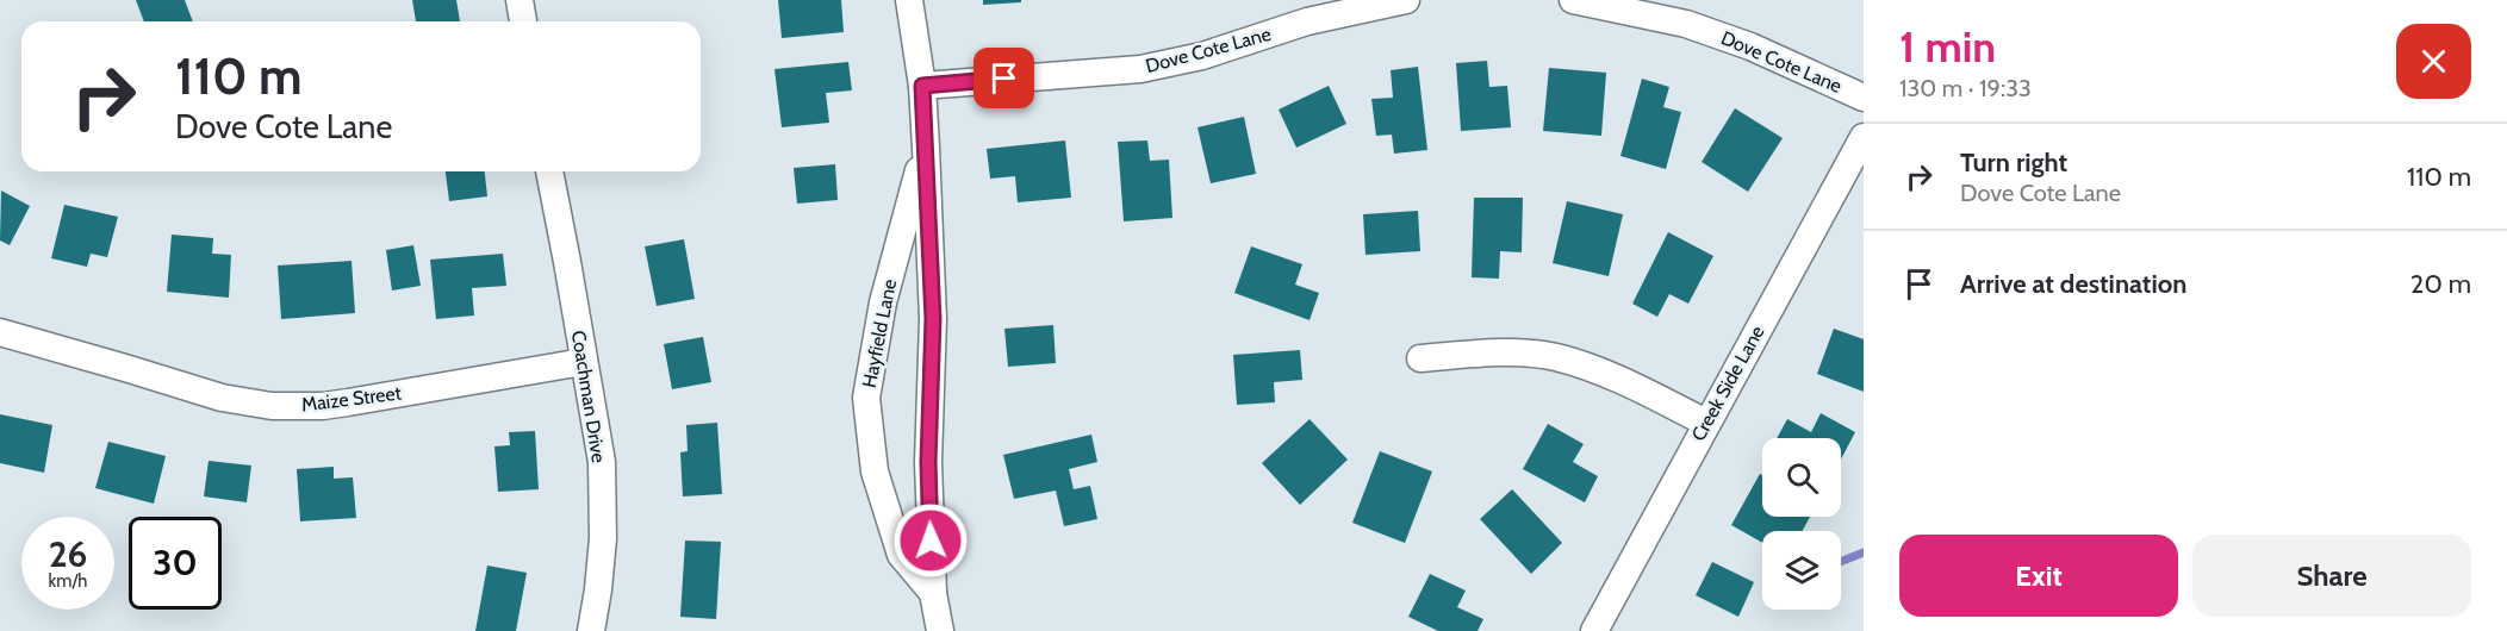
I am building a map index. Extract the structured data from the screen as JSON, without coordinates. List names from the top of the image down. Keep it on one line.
{"streets":{"street":["Dove Cote Lane","Hayfield Lane","Creek Side Lane","Coachman Drive","Maize Street"]},"crossings":[["Dove Cote Lane","Hayfield Lane"],["Coachman Drive","Maize Street"]],"page":{"heading":["1 min","130 m · 19:33"],"turn":["110 m","Dove Cote Lane"],"list":[{"name":"Turn right","note":"Dove Cote Lane","value":"110 m"},{"name":"Arrive at destination","value":"20 m"}],"speed":"26 km/h","limit":"30","buttons":["Exit","Share"]}}
